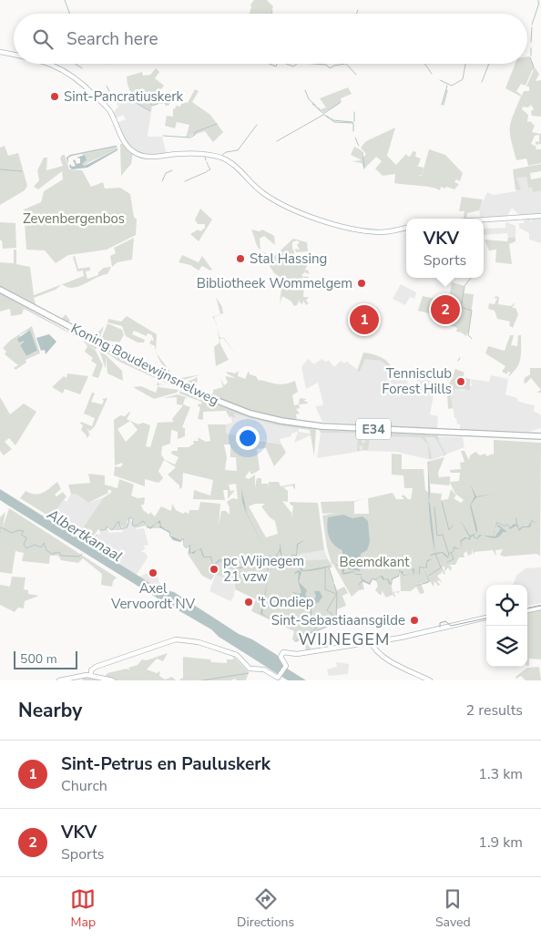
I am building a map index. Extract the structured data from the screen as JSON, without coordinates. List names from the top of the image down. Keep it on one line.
{"streets":{"highway":["Koning Boudewijnsnelweg","E34"]},"districts":["WIJNEGEM"],"water":["Albertkanaal"],"parks":["Zevenbergenbos","Beemdkant"],"places":["Sint-Pancratiuskerk","Stal Hassing","Bibliotheek Wommelgem","Tennisclub Forest Hills","pc Wijnegem 21 vzw","Axel Vervoordt NV","'t Ondiep","Sint-Sebastiaansgilde"],"scale_bar":"500 m","page":{"search":"Search here","popup":["VKV","Sports"],"pins":["2","1"],"scale":"500 m","heading":["Nearby","2 results"],"list":[{"mark":"1","name":"Sint-Petrus en Pauluskerk","note":"Church","value":"1.3 km"},{"mark":"2","name":"VKV","note":"Sports","value":"1.9 km"}],"nav":["Map","Directions","Saved"]}}
